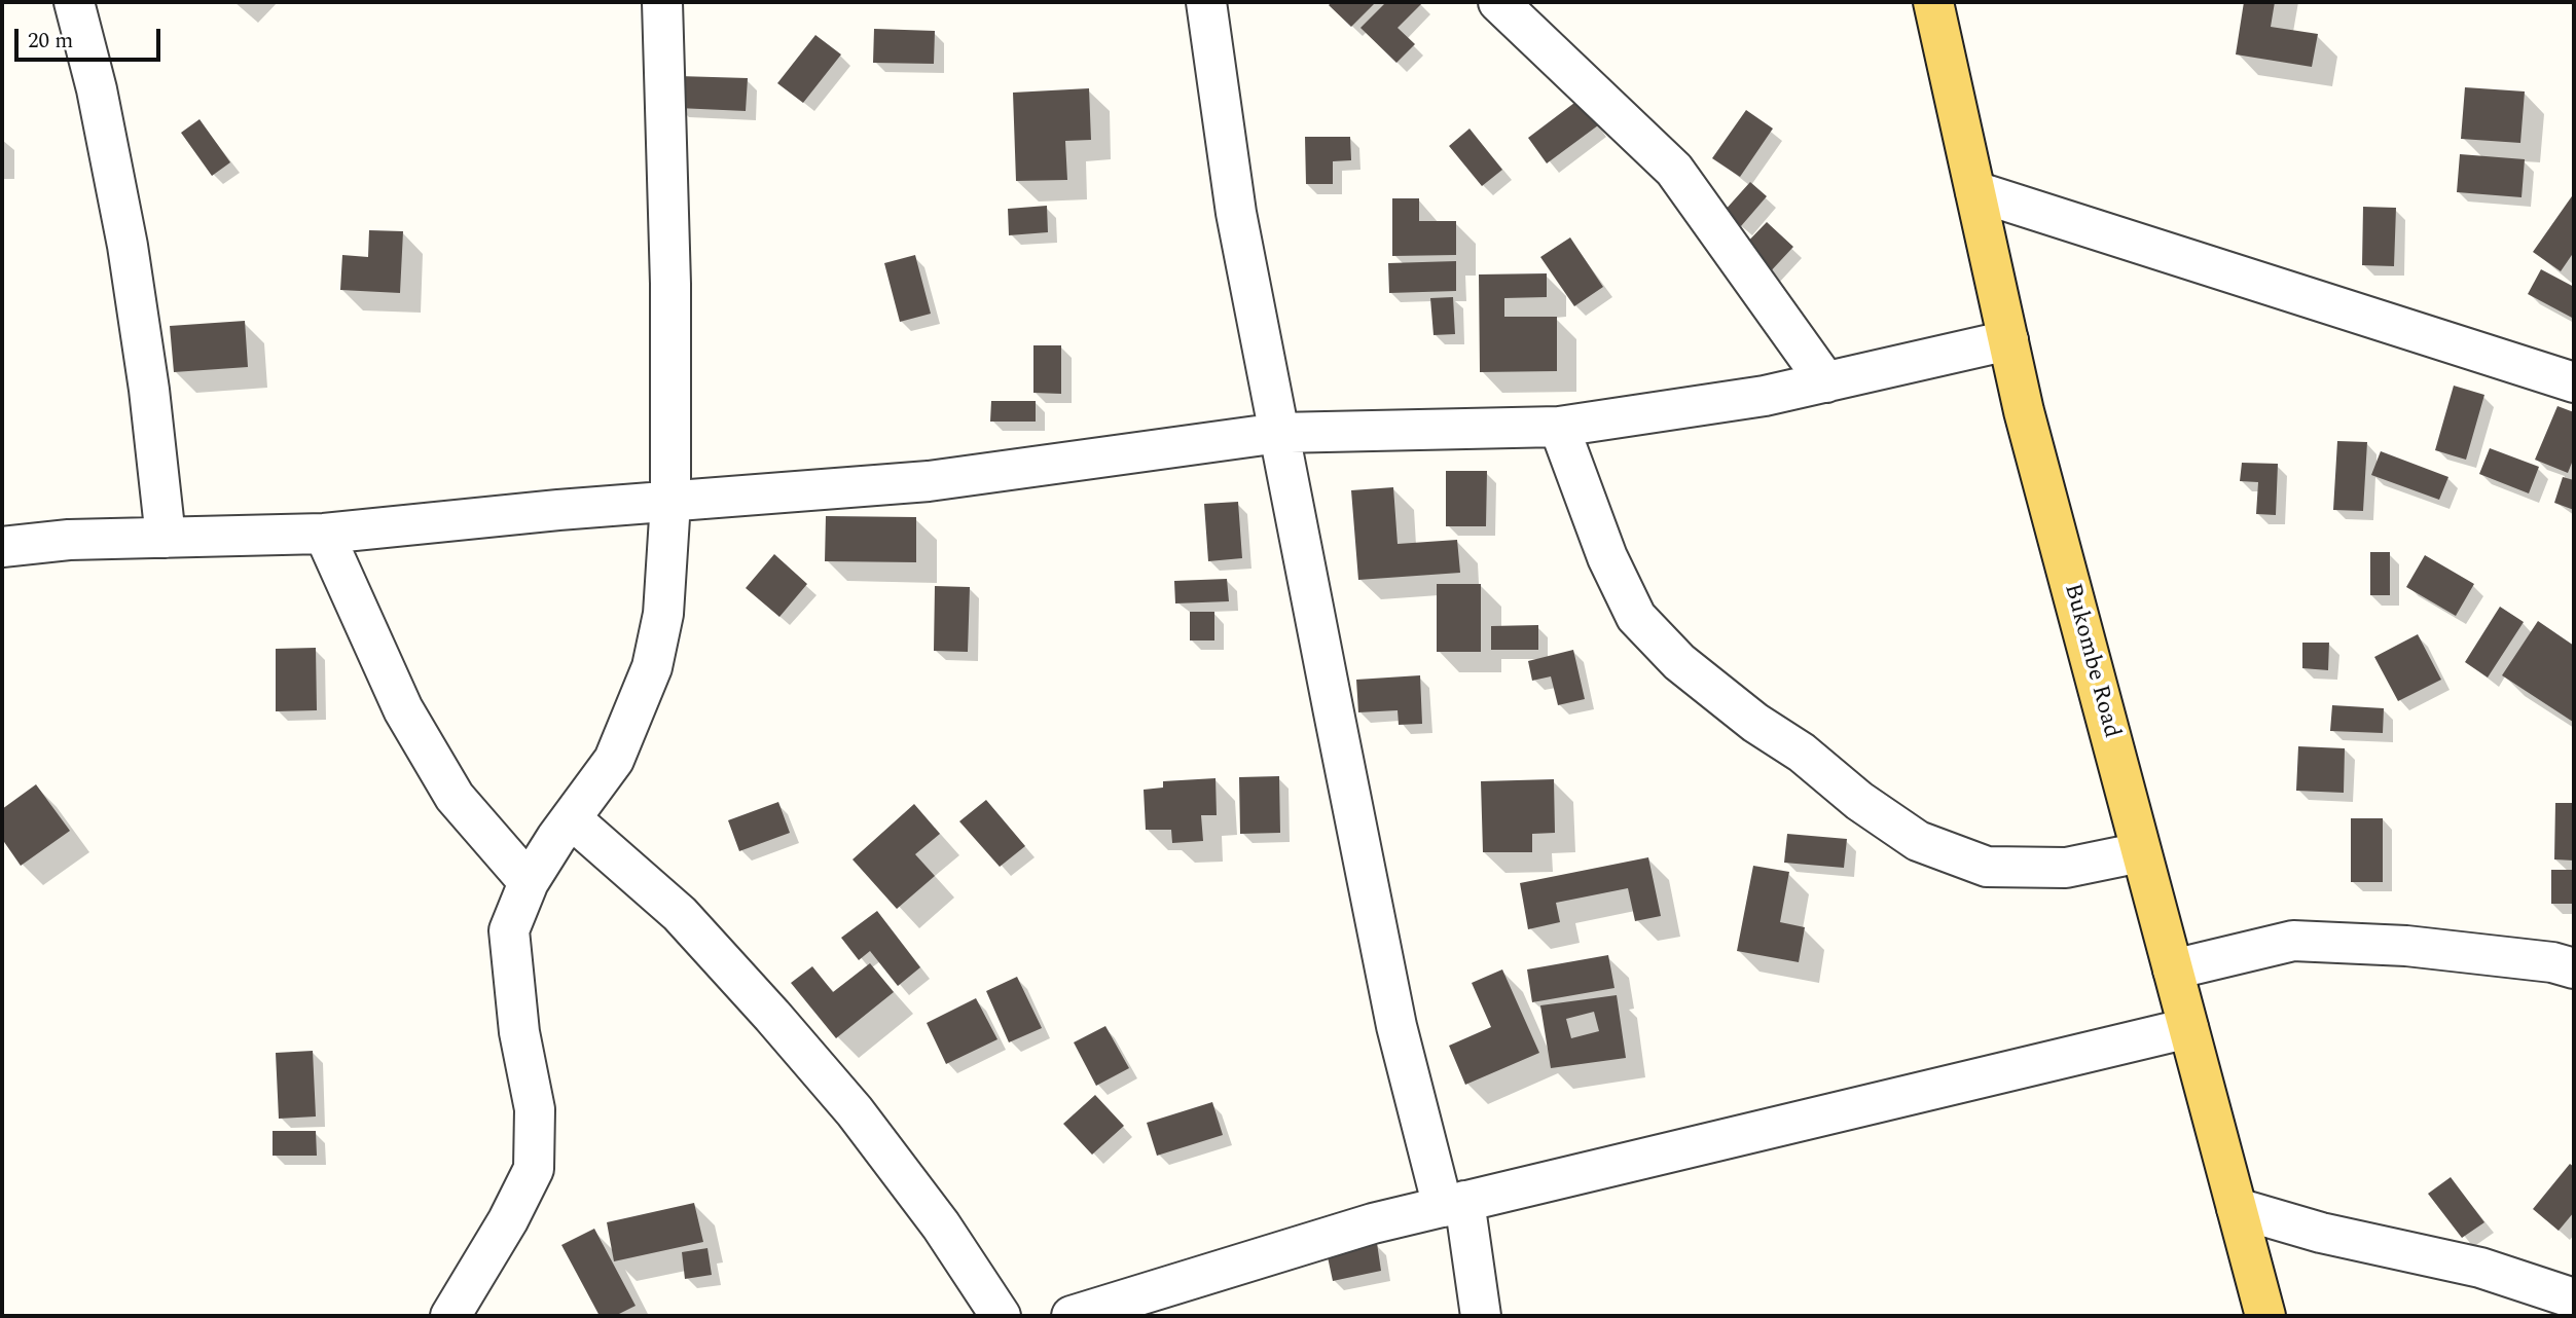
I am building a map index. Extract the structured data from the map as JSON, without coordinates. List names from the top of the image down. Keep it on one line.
{"streets":{"main road":["Bukombe Road"]},"scale_bar":"20 m"}
